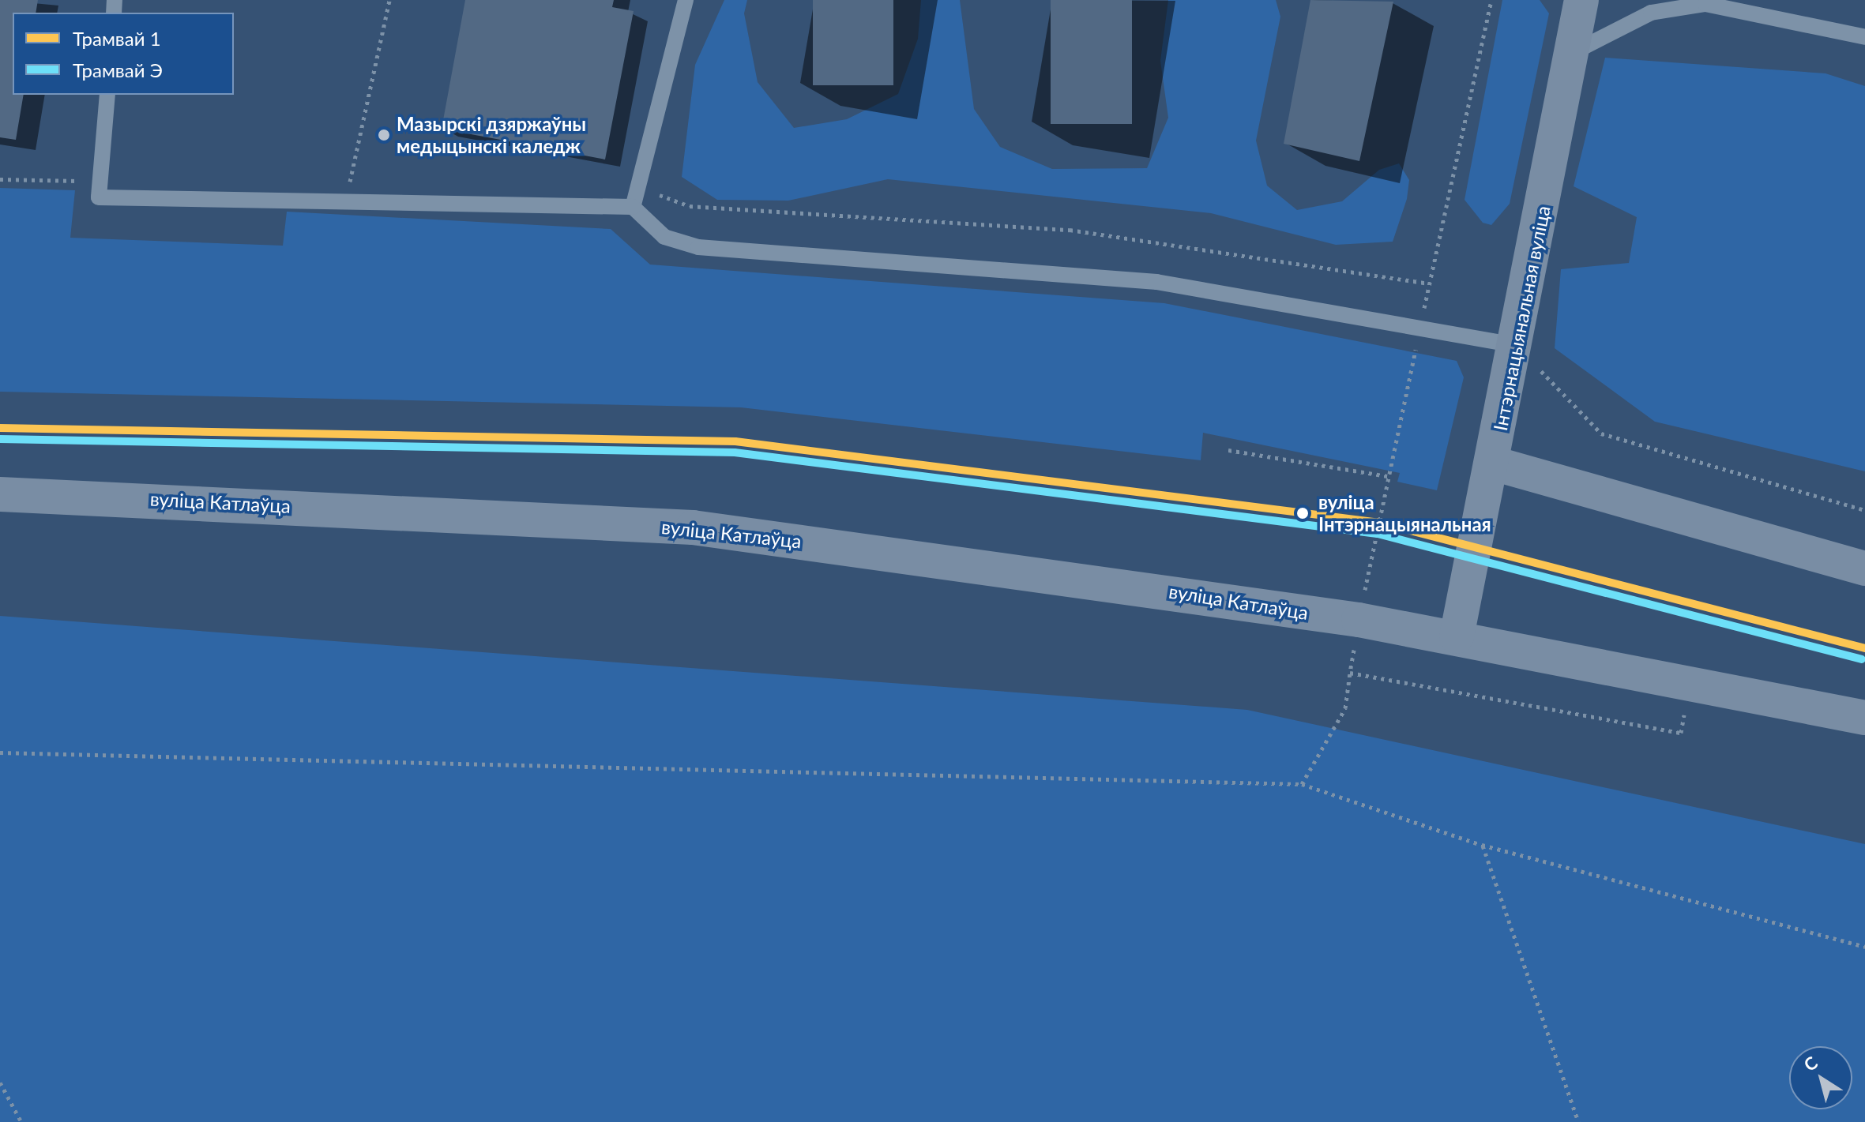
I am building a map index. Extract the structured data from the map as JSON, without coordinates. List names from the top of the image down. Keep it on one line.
{"streets":{"main road":["Інтэрнацыянальная вуліца","вуліца Катлаўца"]},"crossings":[["Інтэрнацыянальная вуліца","вуліца Катлаўца"]],"places":["Мазырскі дзяржаўны медыцынскі каледж","вуліца Інтэрнацыянальная"],"lines":["tram line 1","tram line Э"],"legend":["Трамвай 1","Трамвай Э"],"north":"top left"}
